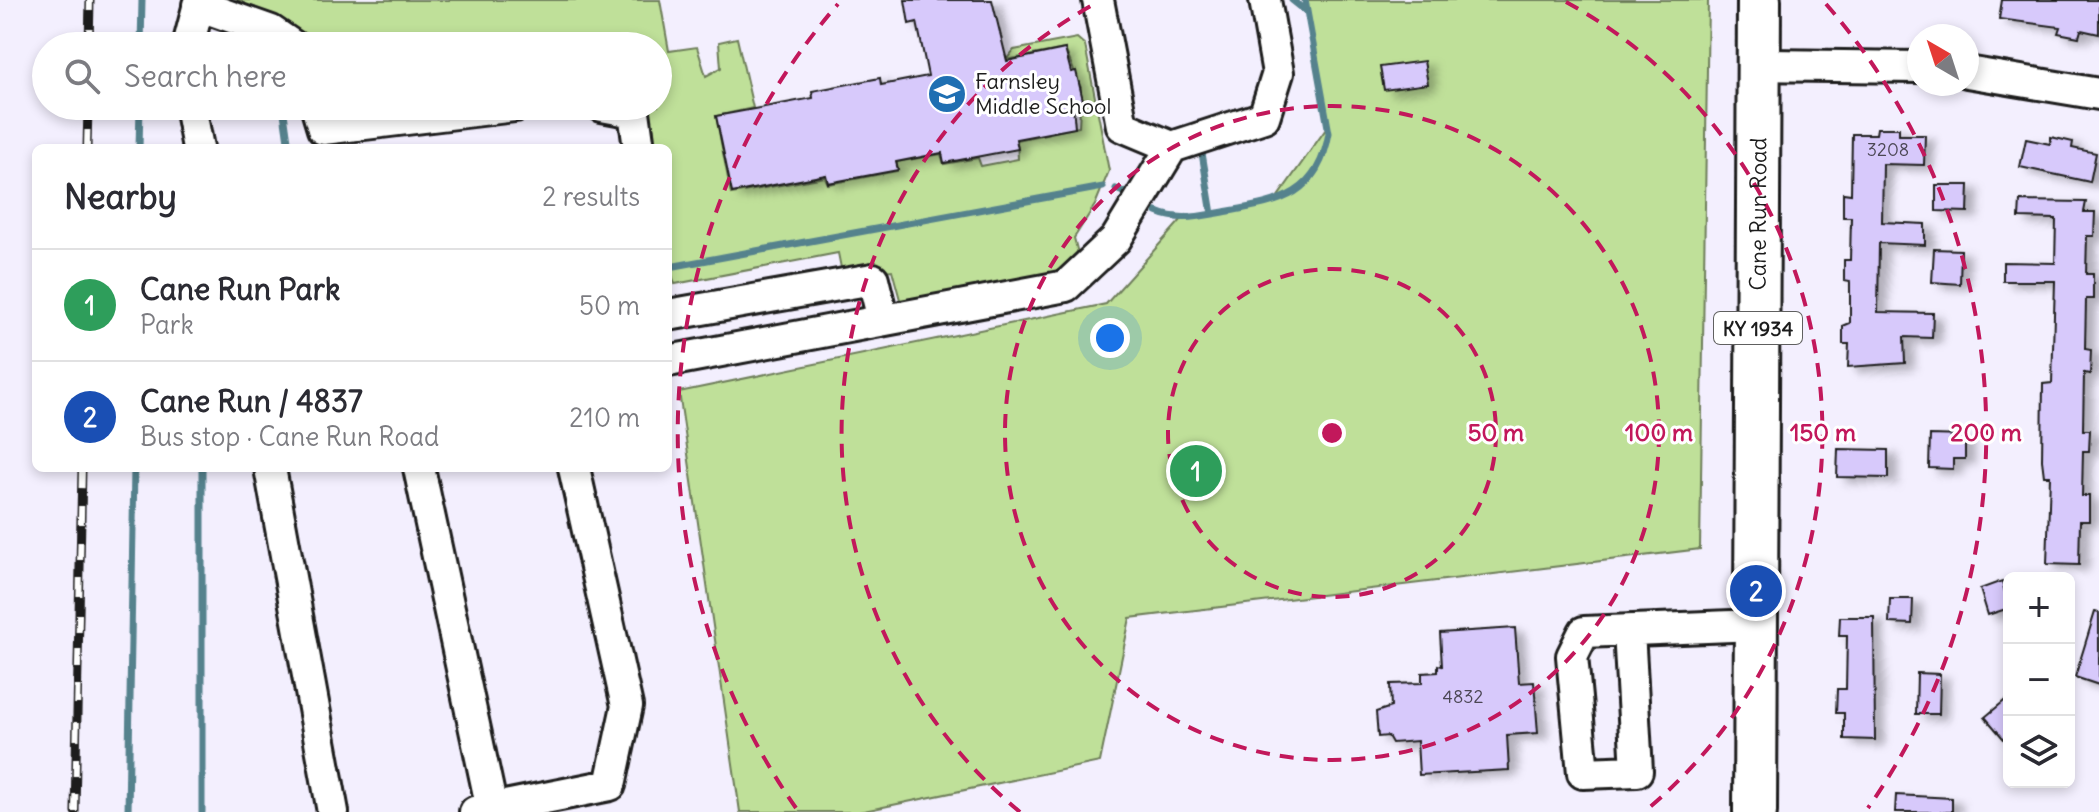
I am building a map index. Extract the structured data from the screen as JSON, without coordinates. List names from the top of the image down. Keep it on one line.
{"streets":{"highway":["Cane Run Road","KY 1934"]},"places":{"school or university":["Farnsley Middle School"]},"house_numbers":["3208","4832"],"north":"top left","page":{"search":"Search here","heading":["Nearby","2 results"],"list":[{"mark":"1","name":"Cane Run Park","note":"Park","value":"50 m"},{"mark":"2","name":"Cane Run / 4837","note":"Bus stop · Cane Run Road","value":"210 m"}],"pins":["1","2"],"map_buttons":["+","−"]},"rings":["50 m","100 m","150 m","200 m"]}
